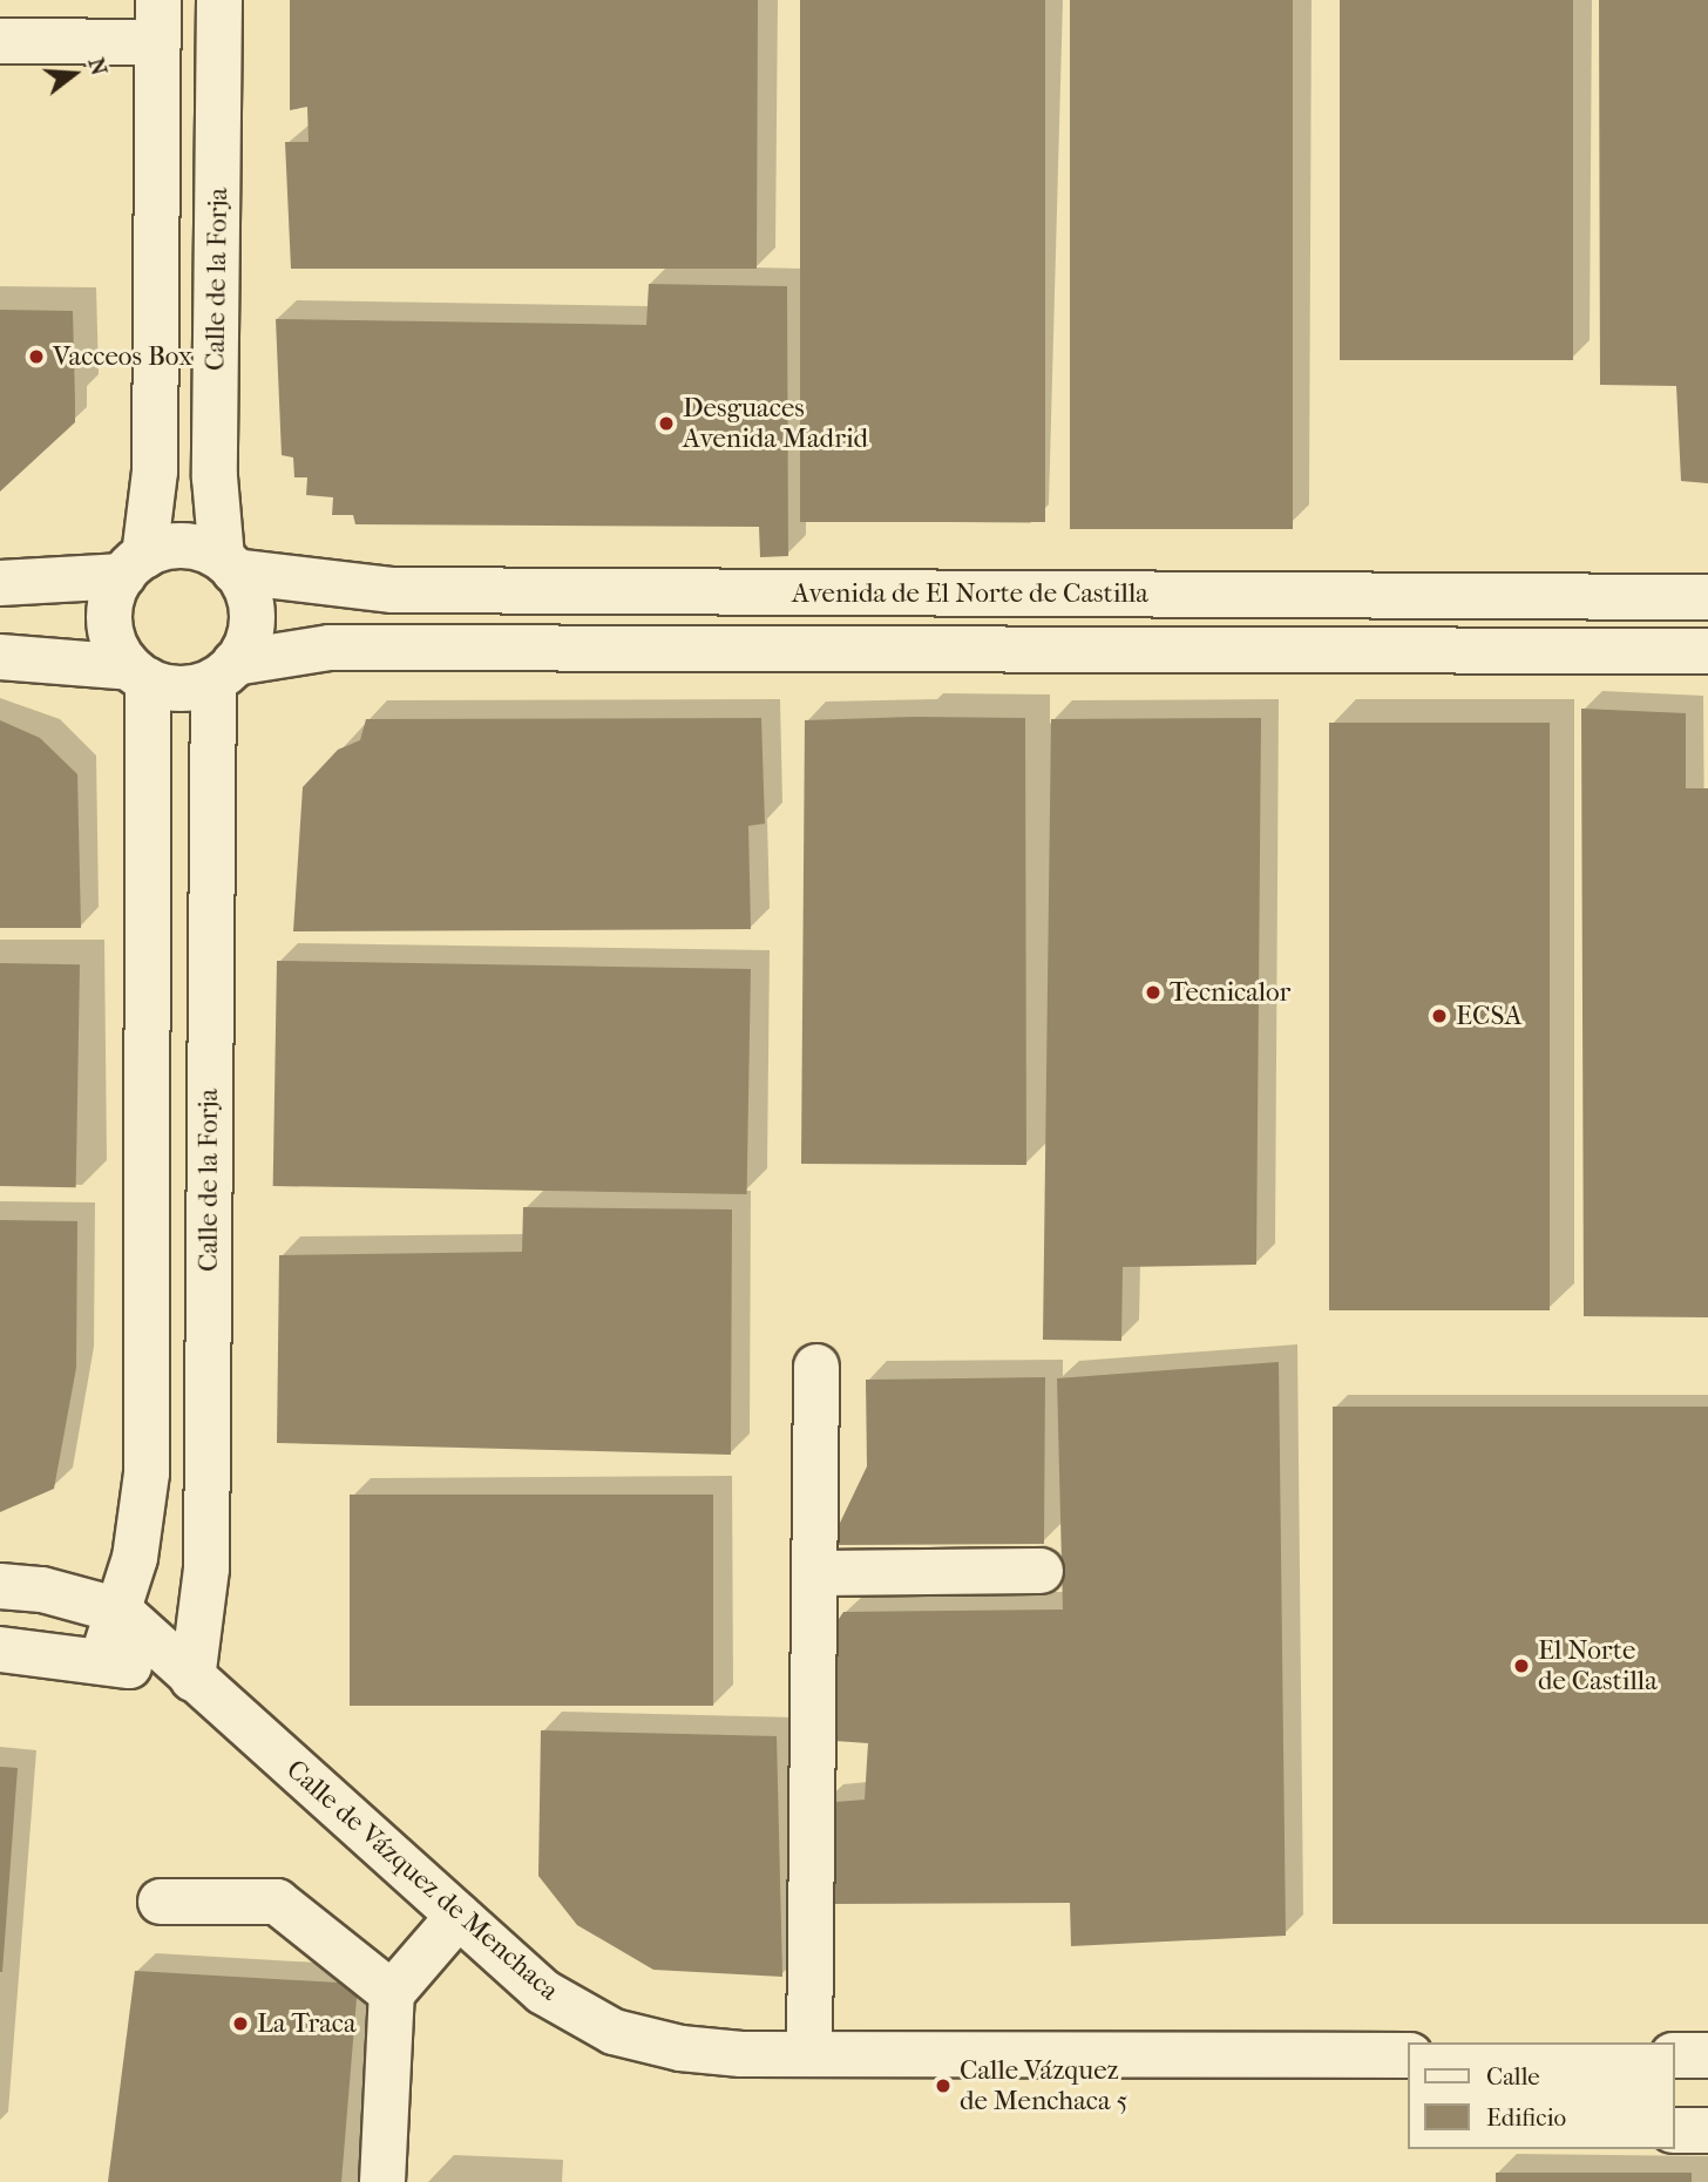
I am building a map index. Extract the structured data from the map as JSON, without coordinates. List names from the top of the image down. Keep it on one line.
{"streets":{"street":["Calle de la Forja","Avenida de El Norte de Castilla","Calle de Vázquez de Menchaca"]},"crossings":[["Calle de la Forja","Avenida de El Norte de Castilla"],["Calle de la Forja","Calle de Vázquez de Menchaca"]],"places":["Vacceos Box","Desguaces Avenida Madrid","Tecnicalor","ECSA","El Norte de Castilla","La Traca","Calle Vázquez de Menchaca 5"],"legend":["Calle","Edificio"],"north":"right"}
